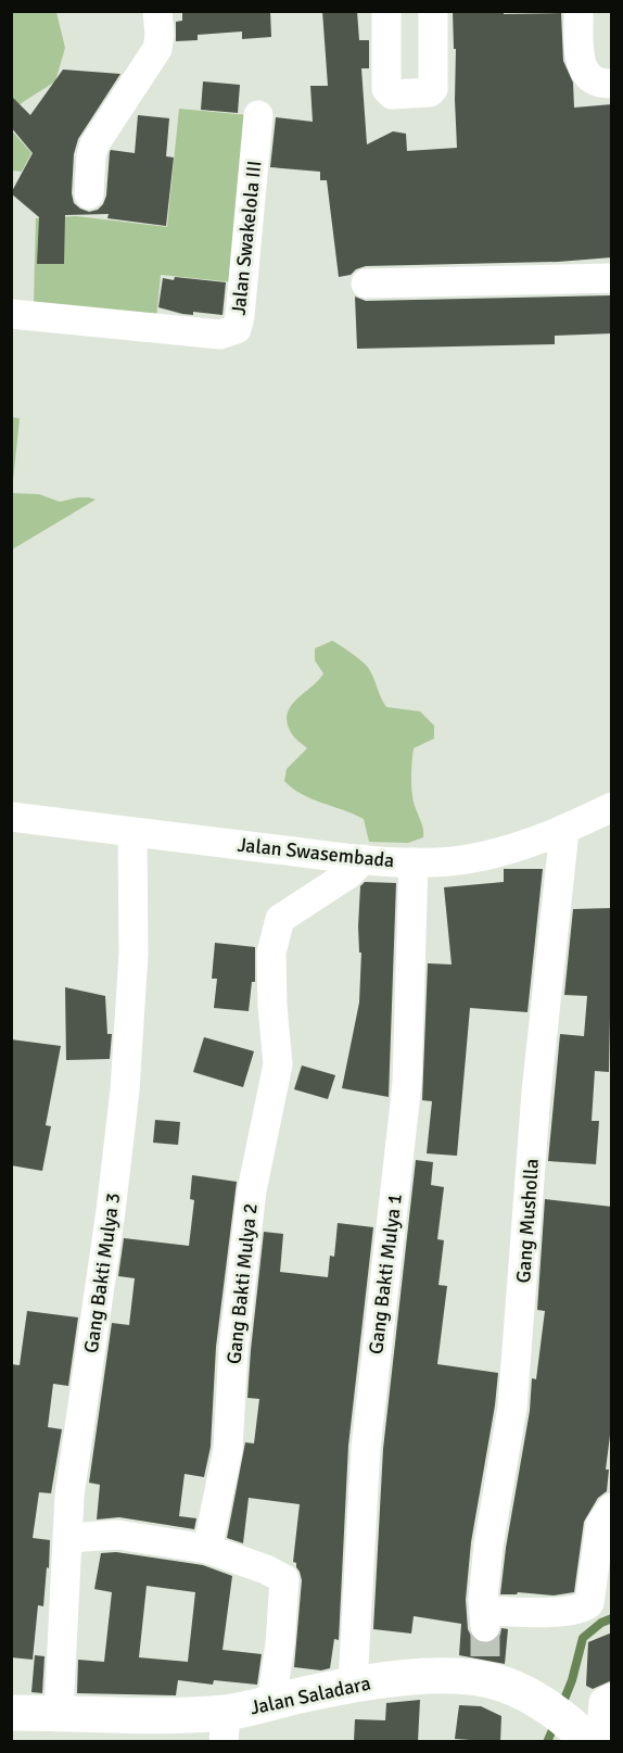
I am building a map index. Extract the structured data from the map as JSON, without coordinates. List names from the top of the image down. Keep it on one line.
{"streets":{"street":["Jalan Swakelola III","Jalan Swasembada","Gang Musholla","Gang Bakti Mulya 3","Gang Bakti Mulya 1","Gang Bakti Mulya 2","Jalan Saladara"]},"crossings":[["Jalan Swasembada","Gang Musholla"],["Jalan Swasembada","Gang Bakti Mulya 3"],["Jalan Swasembada","Gang Bakti Mulya 1"],["Jalan Swasembada","Gang Bakti Mulya 2"],["Gang Bakti Mulya 3","Jalan Saladara"],["Gang Bakti Mulya 1","Jalan Saladara"]]}
